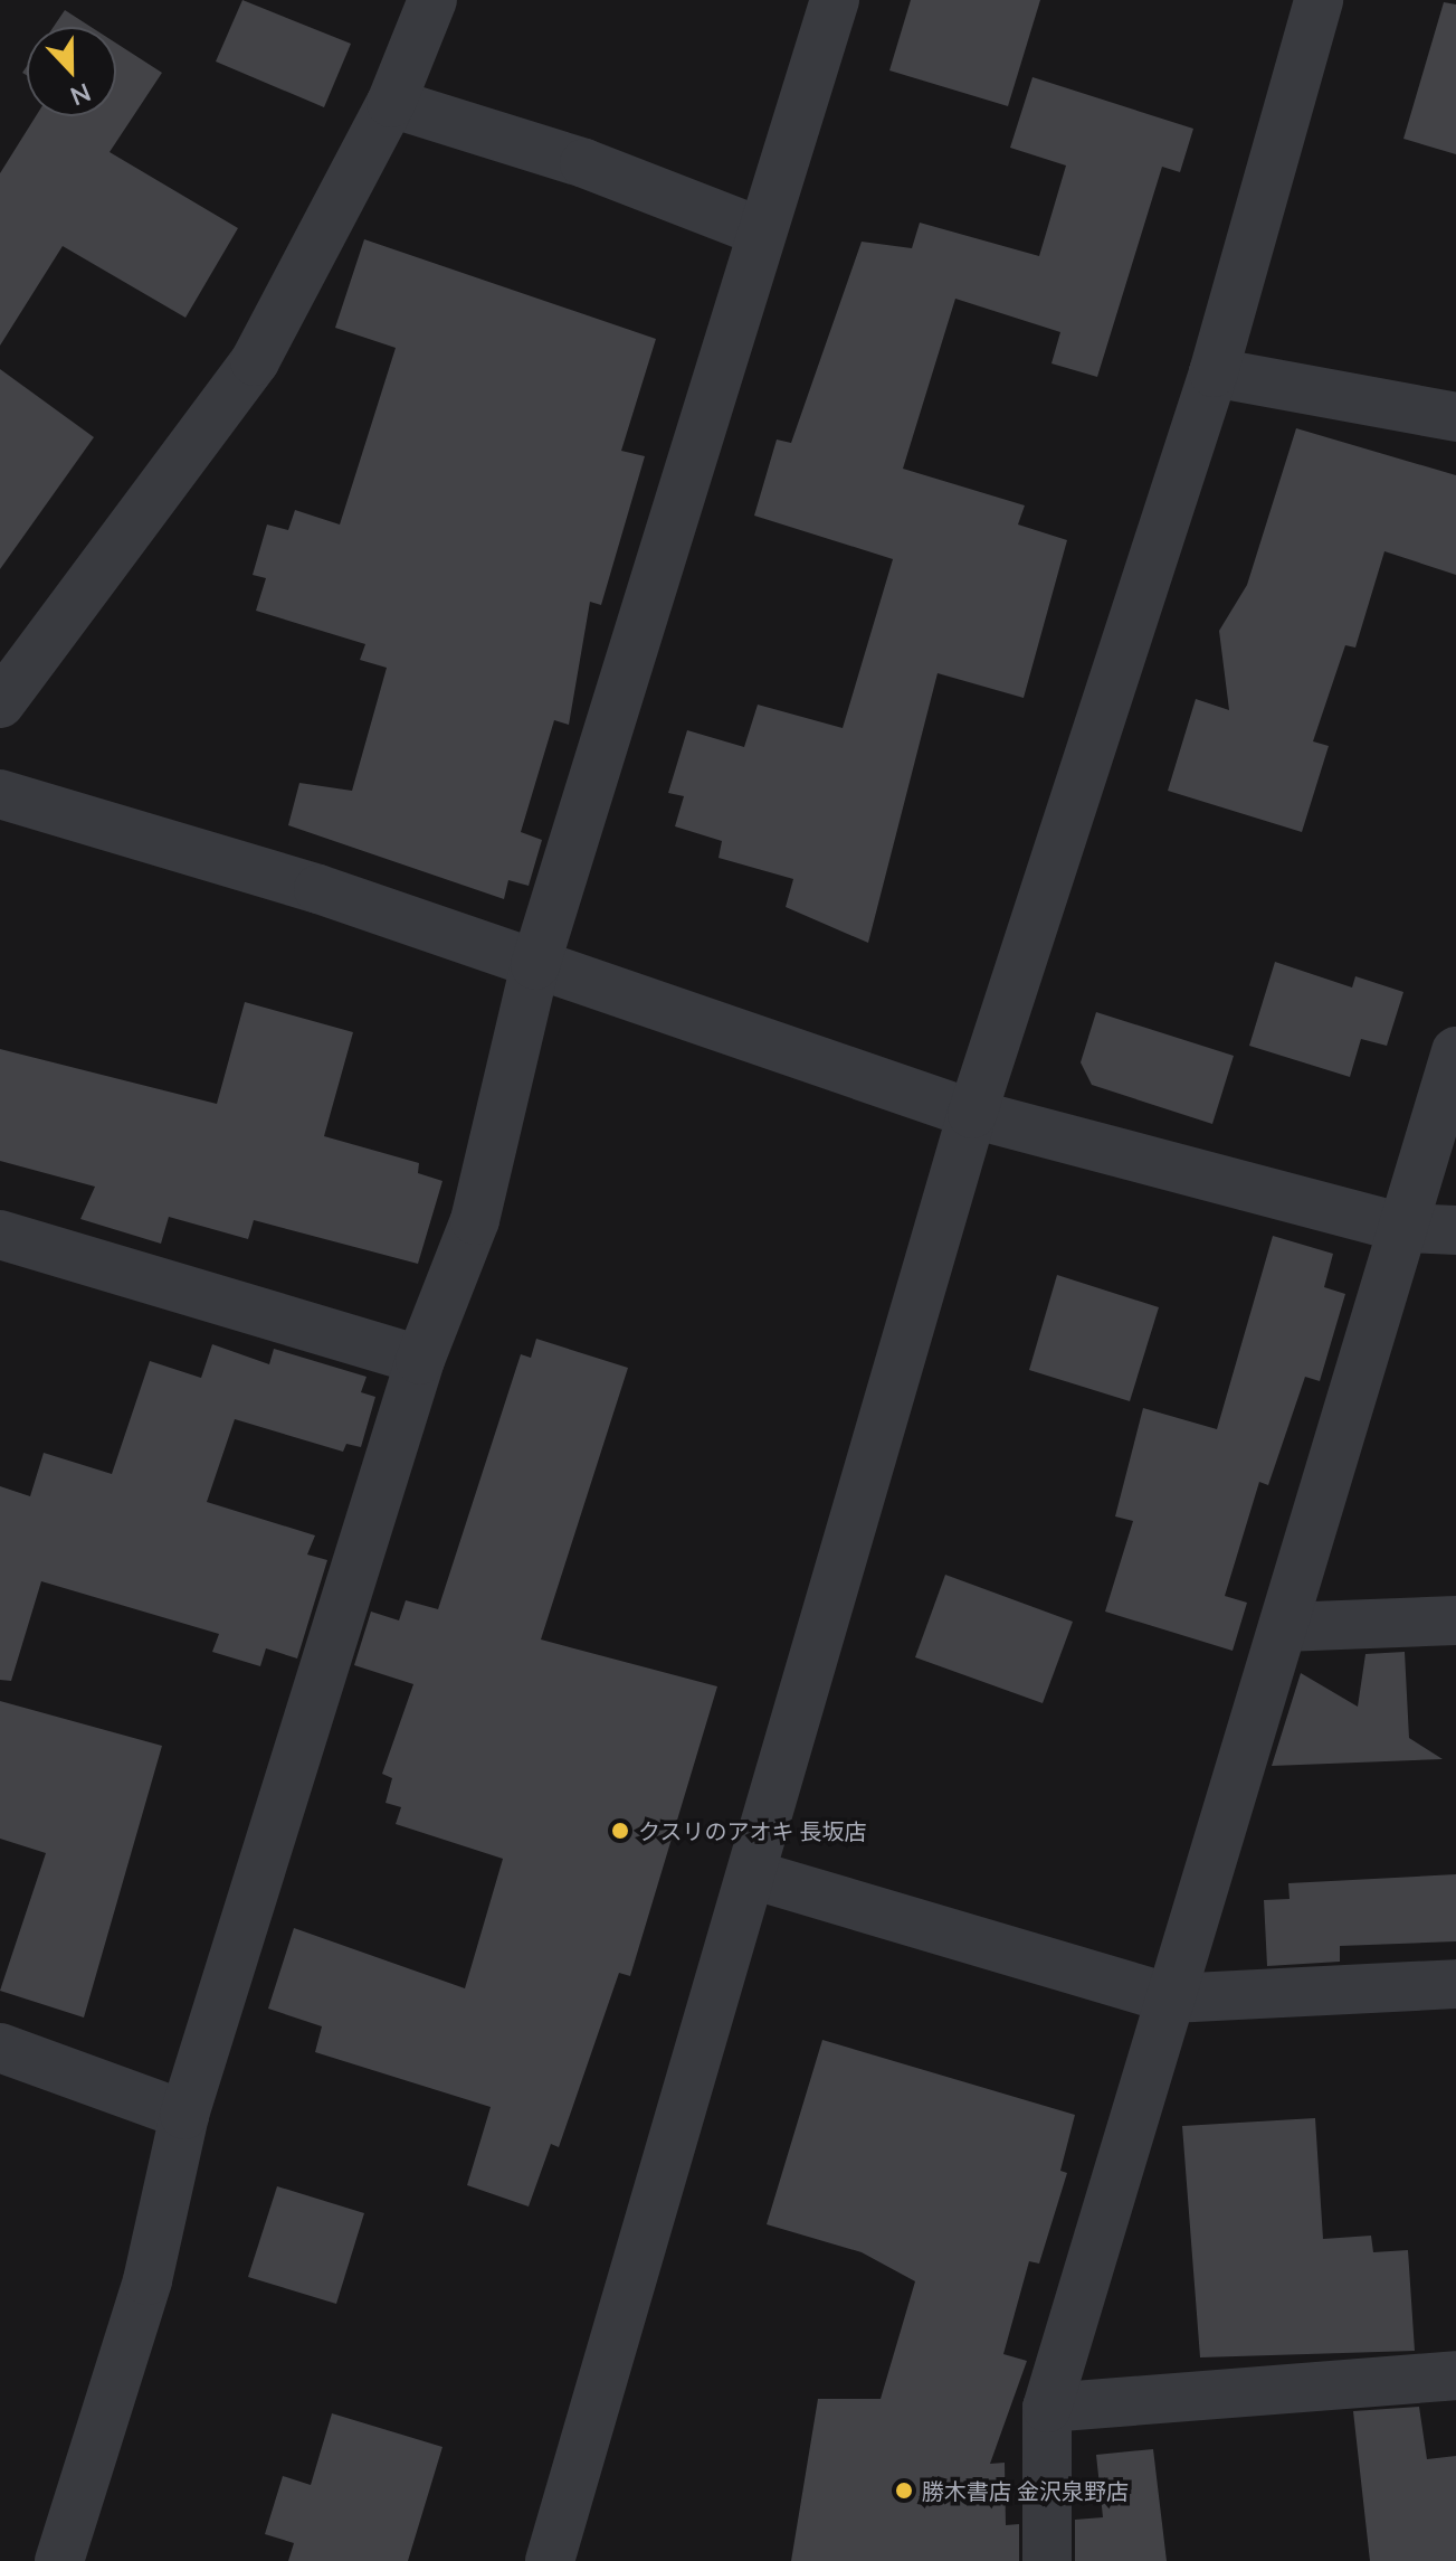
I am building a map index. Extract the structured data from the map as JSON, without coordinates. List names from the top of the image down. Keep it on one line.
{"places":["クスリのアオキ 長坂店","勝木書店 金沢泉野店"],"north":"bottom"}
